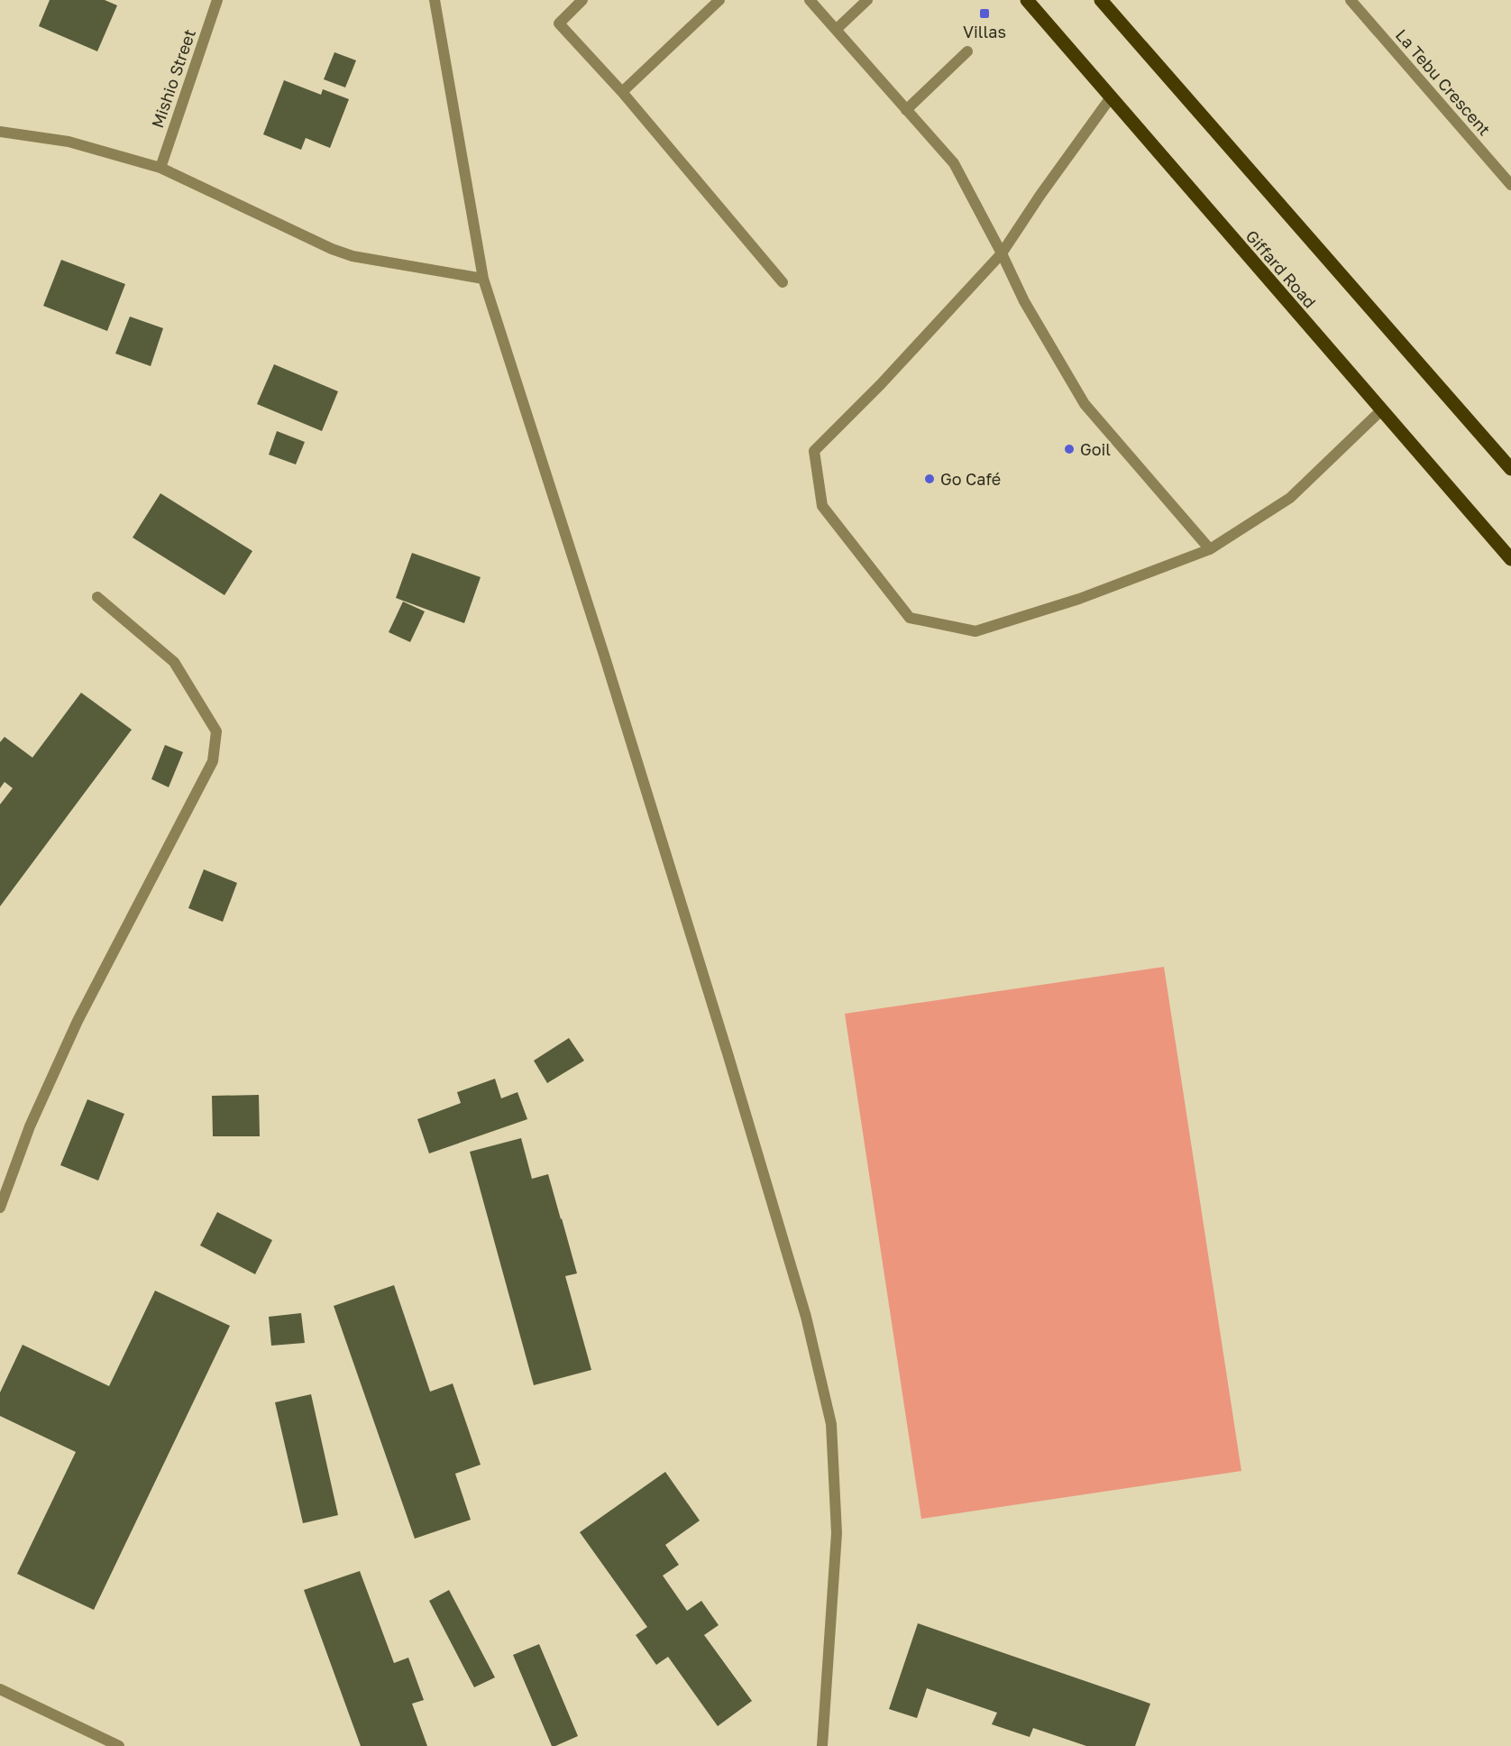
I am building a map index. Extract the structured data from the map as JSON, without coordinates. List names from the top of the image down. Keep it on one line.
{"streets":{"main road":["Giffard Road"],"street":["Mishio Street","La Tebu Crescent"]},"places":{"transit":["Villas"],"other":["Goil","Go Café"]}}
